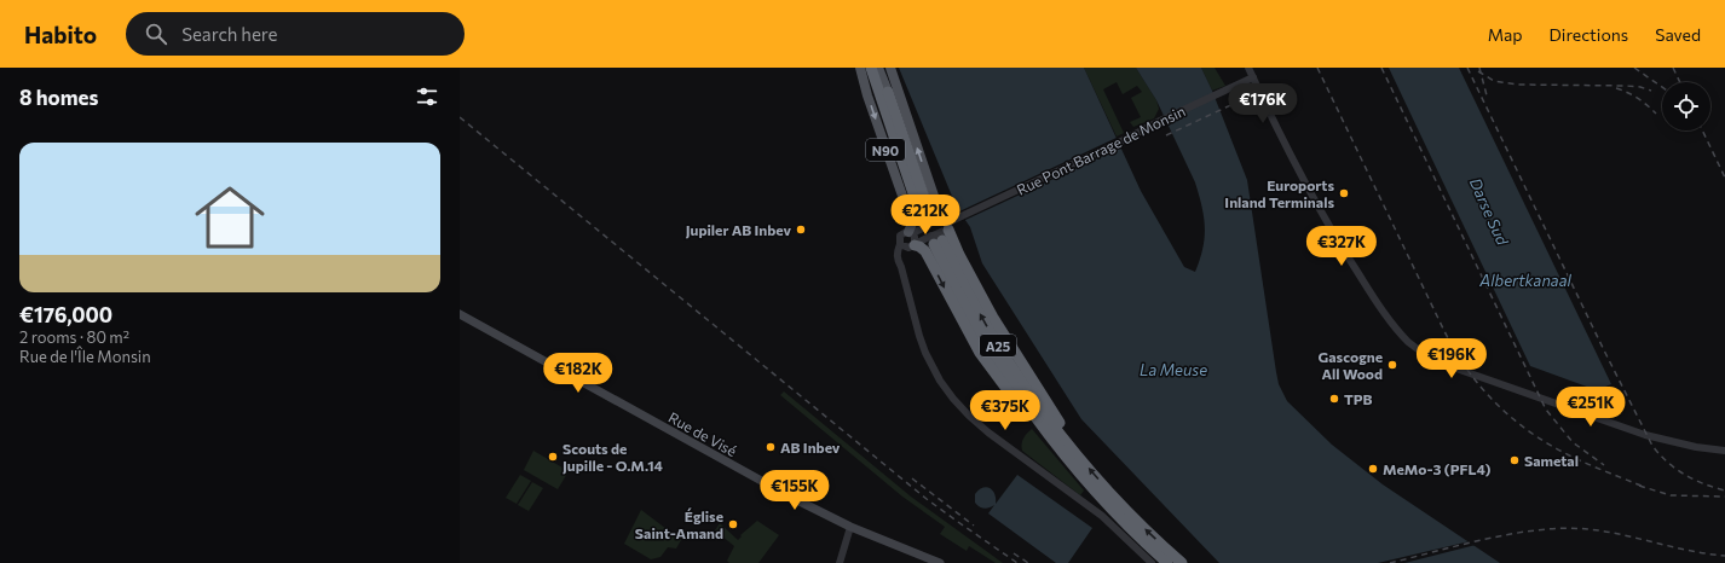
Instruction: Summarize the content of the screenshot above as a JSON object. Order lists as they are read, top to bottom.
{
  "streets": {
    "highway": ["A25"],
    "main road": ["N90", "Rue de Visé"],
    "street": ["Rue Pont Barrage de Monsin"]
  },
  "crossings": [
    ["N90", "Rue Pont Barrage de Monsin"],
    ["N90", "A25"],
    ["Rue Pont Barrage de Monsin", "A25"]
  ],
  "water": ["Darse Sud", "Albertkanaal", "La Meuse"],
  "places": [
    "Euroports Inland Terminals",
    "Jupiler AB Inbev",
    "Gascogne All Wood",
    "TPB",
    "AB Inbev",
    "Scouts de Jupille - O.M.14",
    "Sametal",
    "MeMo-3 (PFL4)",
    "Église Saint-Amand"
  ],
  "page": {
    "header": "Habito",
    "search": "Search here",
    "nav": ["Map", "Directions", "Saved"],
    "heading": "8 homes",
    "price": [
      "€176K",
      "€212K",
      "€327K",
      "€196K",
      "€182K",
      "€251K",
      "€375K",
      "€155K"
    ],
    "list": [
      {
        "name": "€176,000",
        "note": "2 rooms · 80 m² · Rue de l'Île Monsin"
      }
    ]
  }
}
